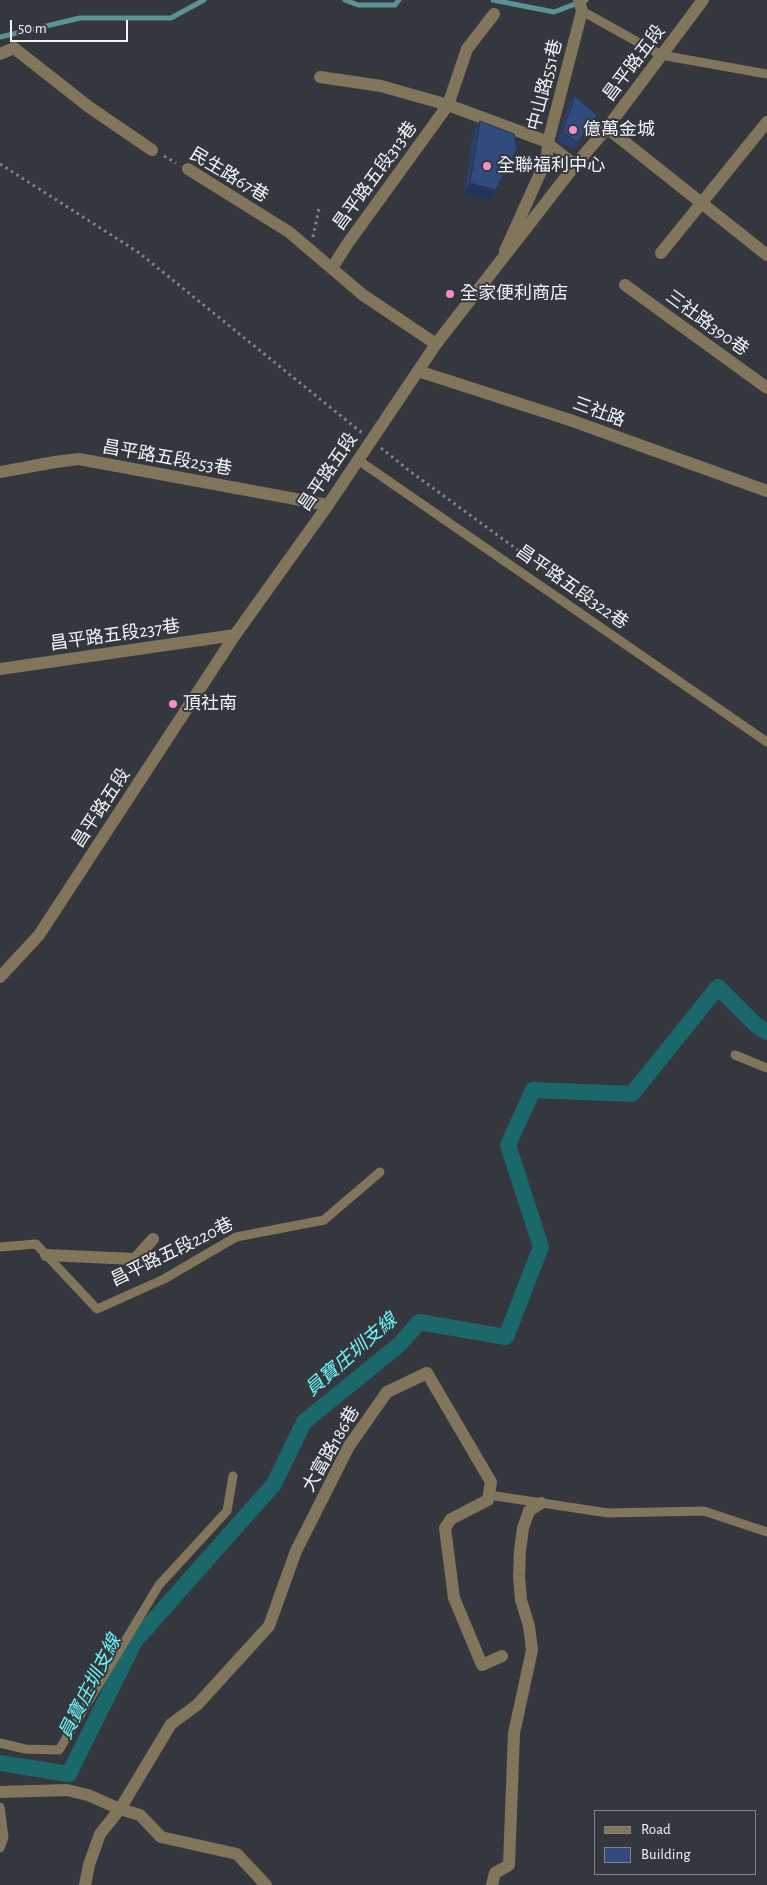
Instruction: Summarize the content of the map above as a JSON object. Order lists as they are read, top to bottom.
{
  "streets": {
    "street": [
      "昌平路五段",
      "中山路551巷",
      "民生路67巷",
      "昌平路五段313巷",
      "三社路390巷",
      "三社路",
      "昌平路五段253巷",
      "昌平路五段237巷",
      "昌平路五段220巷",
      "大富路186巷"
    ],
    "lane": ["昌平路五段322巷"]
  },
  "crossings": [
    ["昌平路五段", "中山路551巷"],
    ["昌平路五段", "民生路67巷"],
    ["昌平路五段", "昌平路五段313巷"],
    ["昌平路五段", "三社路"],
    ["昌平路五段", "昌平路五段253巷"],
    ["昌平路五段", "昌平路五段322巷"],
    ["昌平路五段", "昌平路五段237巷"],
    ["中山路551巷", "昌平路五段313巷"],
    ["民生路67巷", "昌平路五段313巷"]
  ],
  "water": ["員寶庄圳支線"],
  "places": [
    "億萬金城",
    "全聯福利中心",
    "全家便利商店",
    "頂社南"
  ],
  "legend": ["Road", "Building"],
  "scale_bar": "50 m"
}
